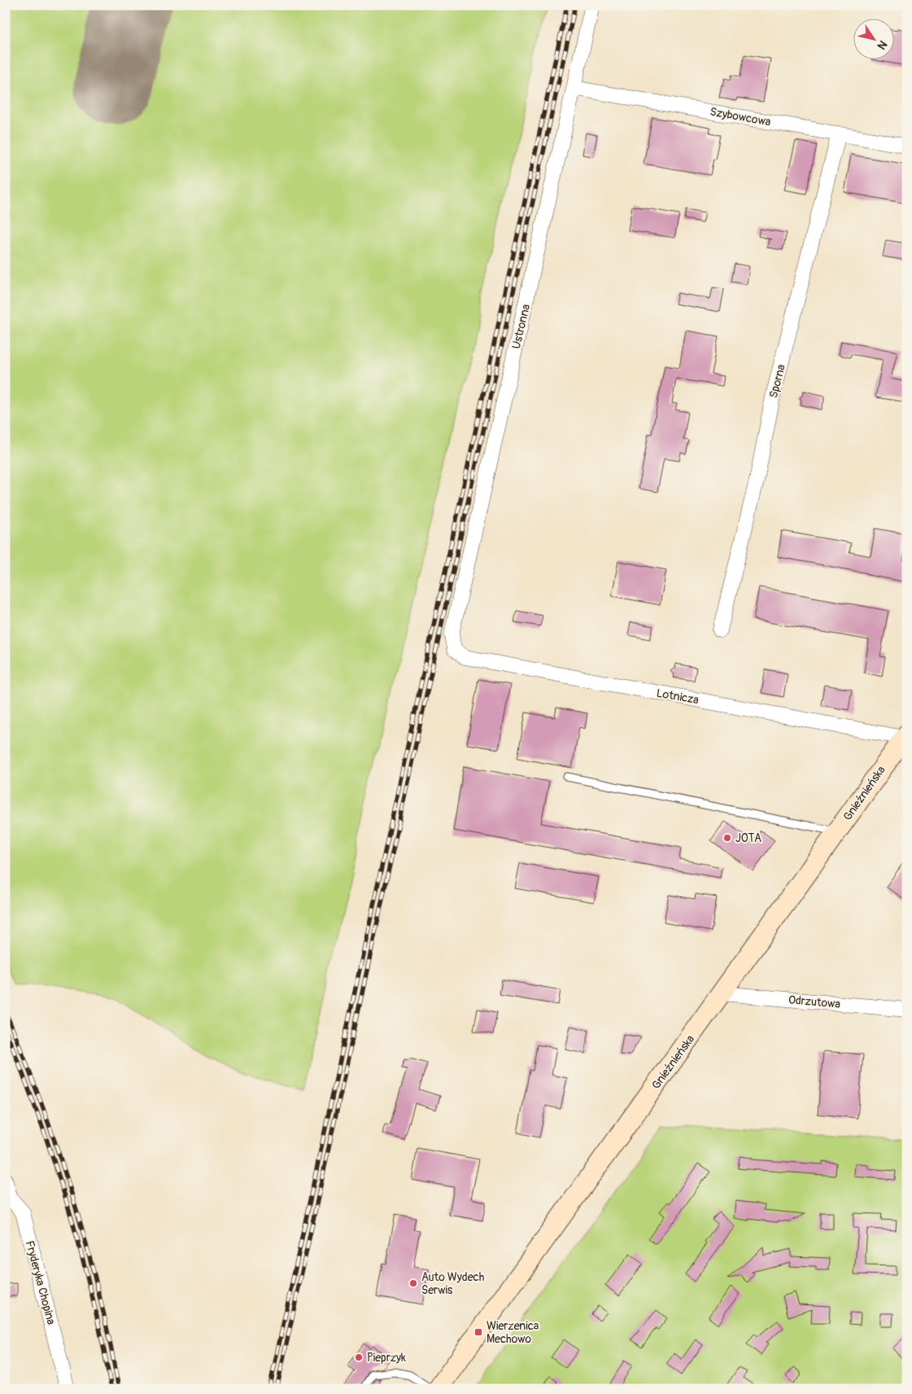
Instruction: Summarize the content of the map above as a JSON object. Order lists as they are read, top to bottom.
{
  "streets": {
    "main road": ["Gnieźnieńska"],
    "street": [
      "Szybowcowa",
      "Ustronna",
      "Sporna",
      "Lotnicza",
      "Odrzutowa",
      "Fryderyka Chopina"
    ]
  },
  "crossings": [
    ["Szybowcowa", "Ustronna"],
    ["Szybowcowa", "Sporna"],
    ["Ustronna", "Lotnicza"],
    ["Lotnicza", "Gnieźnieńska"],
    ["Gnieźnieńska", "Odrzutowa"]
  ],
  "places": {
    "other": ["JOTA", "Auto Wydech Serwis", "Pieprzyk"],
    "transit": ["Wierzenica Mechowo"]
  },
  "north": "bottom right"
}
